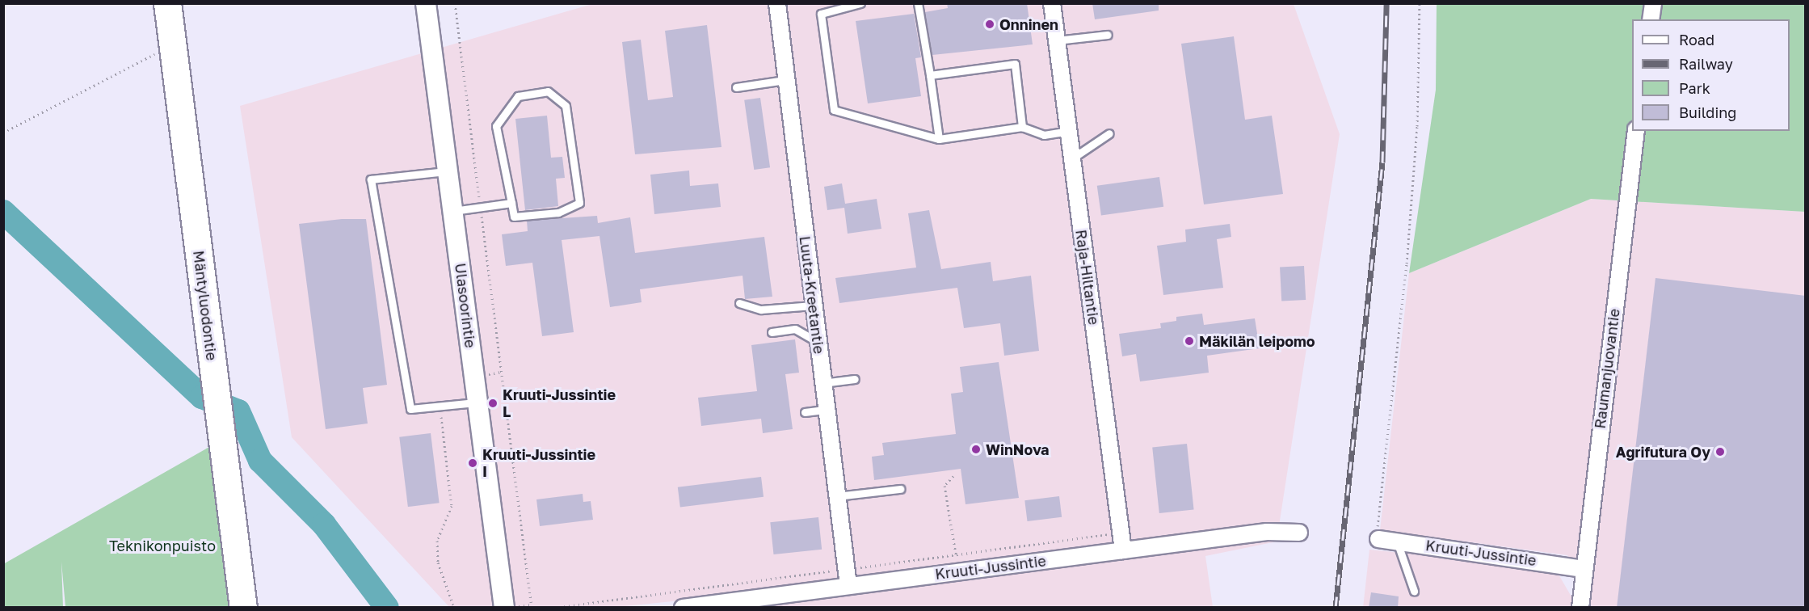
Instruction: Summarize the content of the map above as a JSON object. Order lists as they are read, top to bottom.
{
  "streets": {
    "highway": ["Mäntyluodontie"],
    "street": [
      "Raja-Hiltantie",
      "Luuta-Kreetantie",
      "Ulasoorintie",
      "Raumanjuovantie",
      "Kruuti-Jussintie"
    ]
  },
  "crossings": [
    ["Raja-Hiltantie", "Kruuti-Jussintie"],
    ["Luuta-Kreetantie", "Kruuti-Jussintie"],
    ["Raumanjuovantie", "Kruuti-Jussintie"]
  ],
  "parks": ["Teknikonpuisto"],
  "places": [
    "Onninen",
    "Mäkilän leipomo",
    "Kruuti-Jussintie L",
    "WinNova",
    "Agrifutura Oy",
    "Kruuti-Jussintie I"
  ],
  "legend": [
    "Road",
    "Railway",
    "Park",
    "Building"
  ]
}
